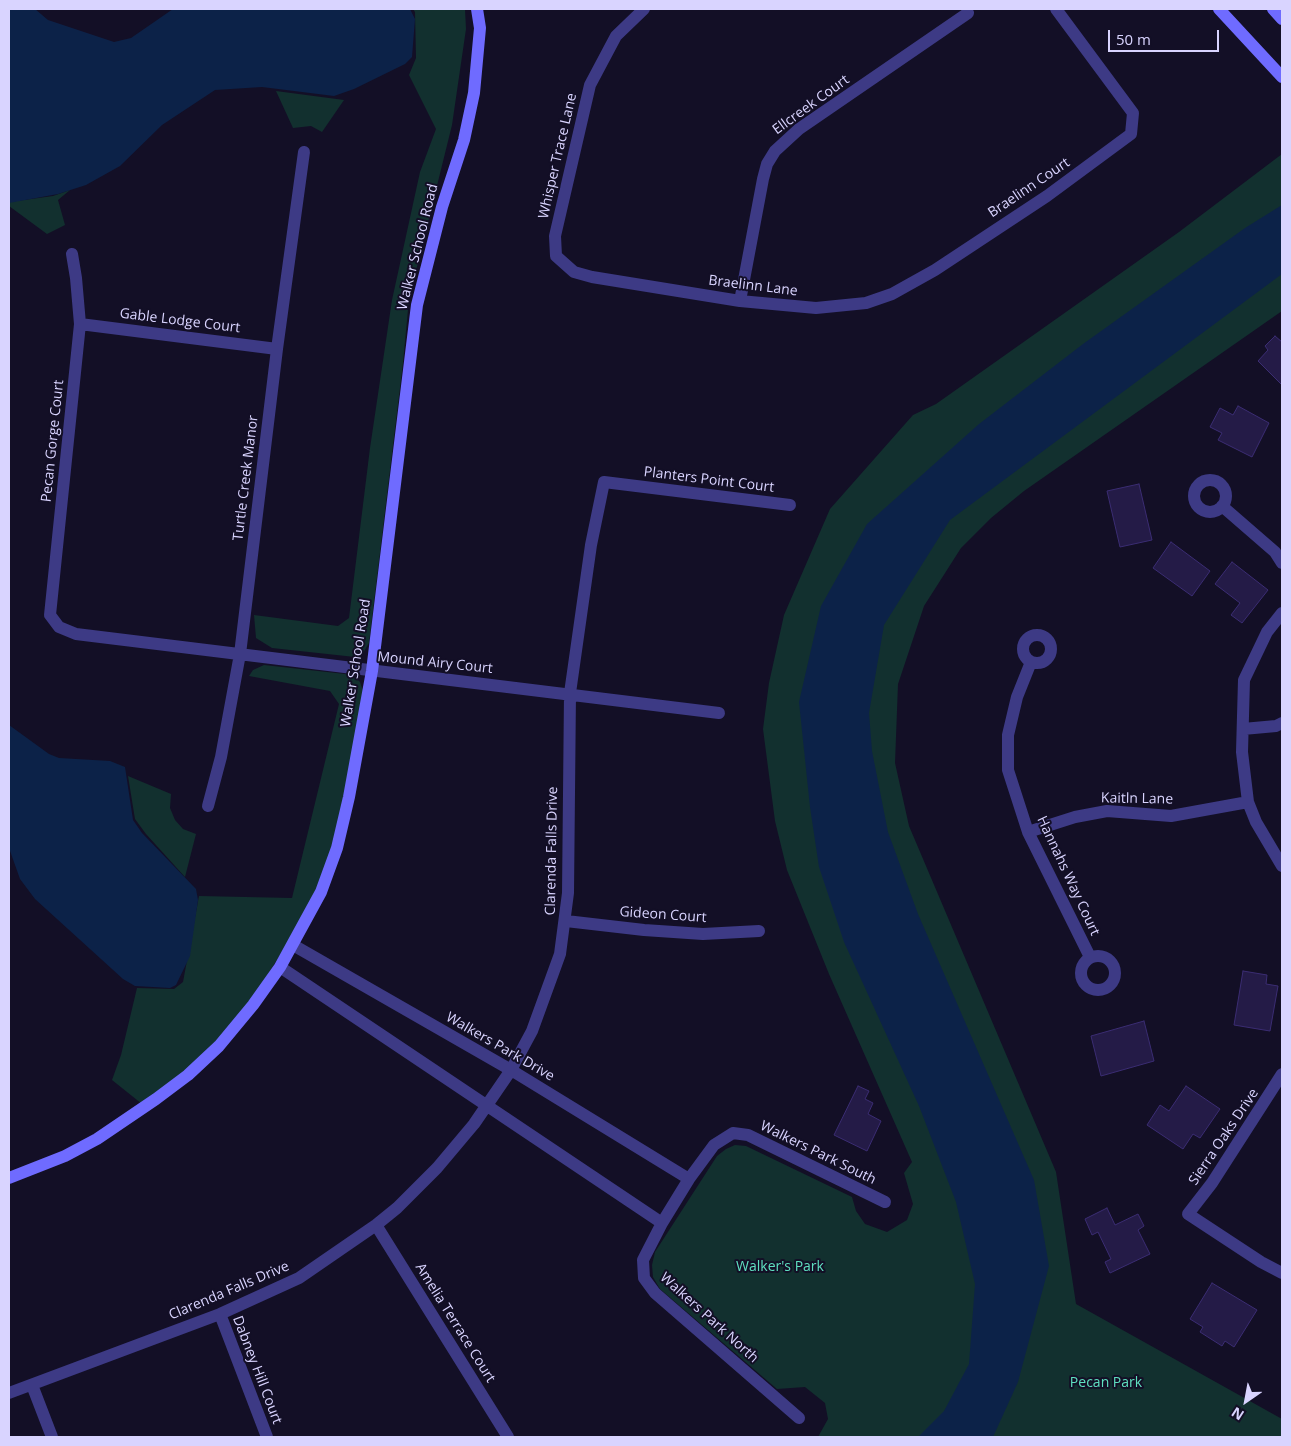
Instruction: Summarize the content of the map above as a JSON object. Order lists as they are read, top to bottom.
{
  "streets": {
    "street": [
      "Ellcreek Court",
      "Whisper Trace Lane",
      "Braelinn Court",
      "Walker School Road",
      "Braelinn Lane",
      "Gable Lodge Court",
      "Pecan Gorge Court",
      "Turtle Creek Manor",
      "Planters Point Court",
      "Mound Airy Court",
      "Kaitln Lane",
      "Clarenda Falls Drive",
      "Hannahs Way Court",
      "Gideon Court",
      "Walkers Park Drive",
      "Sierra Oaks Drive",
      "Walkers Park South",
      "Walkers Park North",
      "Amelia Terrace Court",
      "Dabney Hill Court"
    ]
  },
  "crossings": [
    ["Ellcreek Court", "Braelinn Lane"],
    ["Whisper Trace Lane", "Braelinn Lane"],
    ["Braelinn Court", "Braelinn Lane"],
    ["Walker School Road", "Mound Airy Court"],
    ["Walker School Road", "Walkers Park Drive"],
    ["Gable Lodge Court", "Pecan Gorge Court"],
    ["Gable Lodge Court", "Turtle Creek Manor"],
    ["Pecan Gorge Court", "Mound Airy Court"],
    ["Turtle Creek Manor", "Mound Airy Court"],
    ["Planters Point Court", "Clarenda Falls Drive"],
    ["Mound Airy Court", "Clarenda Falls Drive"],
    ["Kaitln Lane", "Hannahs Way Court"],
    ["Clarenda Falls Drive", "Gideon Court"],
    ["Clarenda Falls Drive", "Walkers Park Drive"],
    ["Clarenda Falls Drive", "Amelia Terrace Court"],
    ["Clarenda Falls Drive", "Dabney Hill Court"],
    ["Walkers Park Drive", "Walkers Park South"],
    ["Walkers Park South", "Walkers Park North"]
  ],
  "parks": ["Walker's Park", "Pecan Park"],
  "scale_bar": "50 m",
  "north": "bottom left"
}
